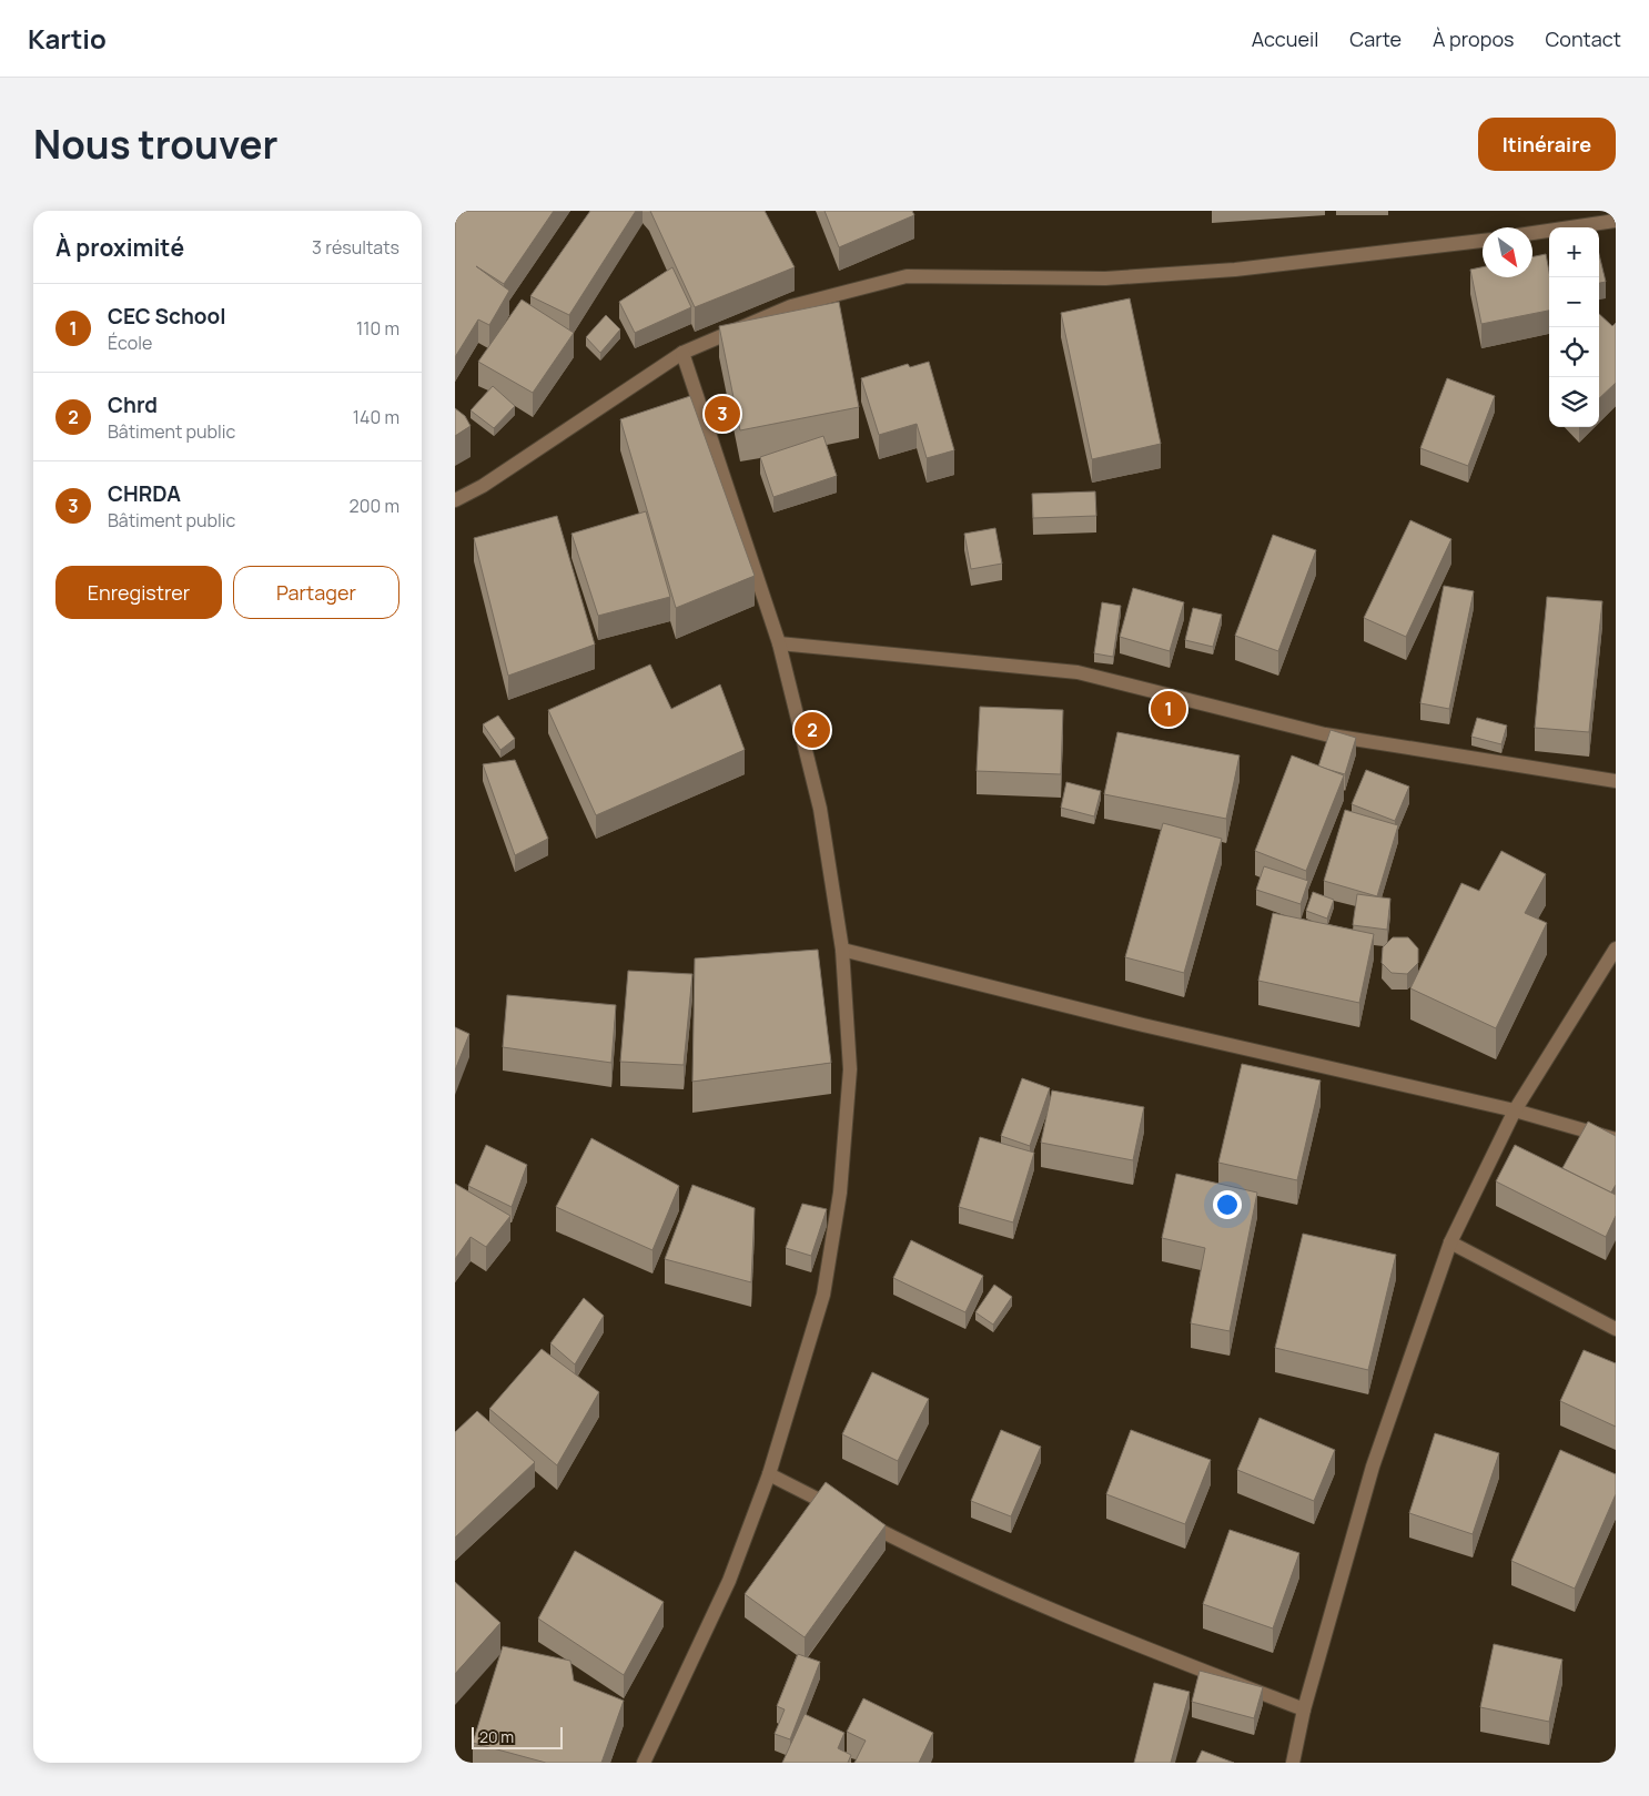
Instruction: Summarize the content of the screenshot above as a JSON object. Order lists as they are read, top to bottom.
{
  "scale_bar": "20 m",
  "north": "bottom right",
  "page": {
    "header": "Kartio",
    "nav": [
      "Accueil",
      "Carte",
      "À propos",
      "Contact"
    ],
    "title": "Nous trouver",
    "buttons": [
      "Itinéraire",
      ["Enregistrer", "Partager"]
    ],
    "heading": ["À proximité", "3 résultats"],
    "map_buttons": ["+", "−"],
    "list": [
      {
        "mark": "1",
        "name": "CEC School",
        "note": "École",
        "value": "110 m"
      },
      {
        "mark": "2",
        "name": "Chrd",
        "note": "Bâtiment public",
        "value": "140 m"
      },
      {
        "mark": "3",
        "name": "CHRDA",
        "note": "Bâtiment public",
        "value": "200 m"
      }
    ],
    "pins": ["3", "1", "2"],
    "scale": "20 m"
  }
}
